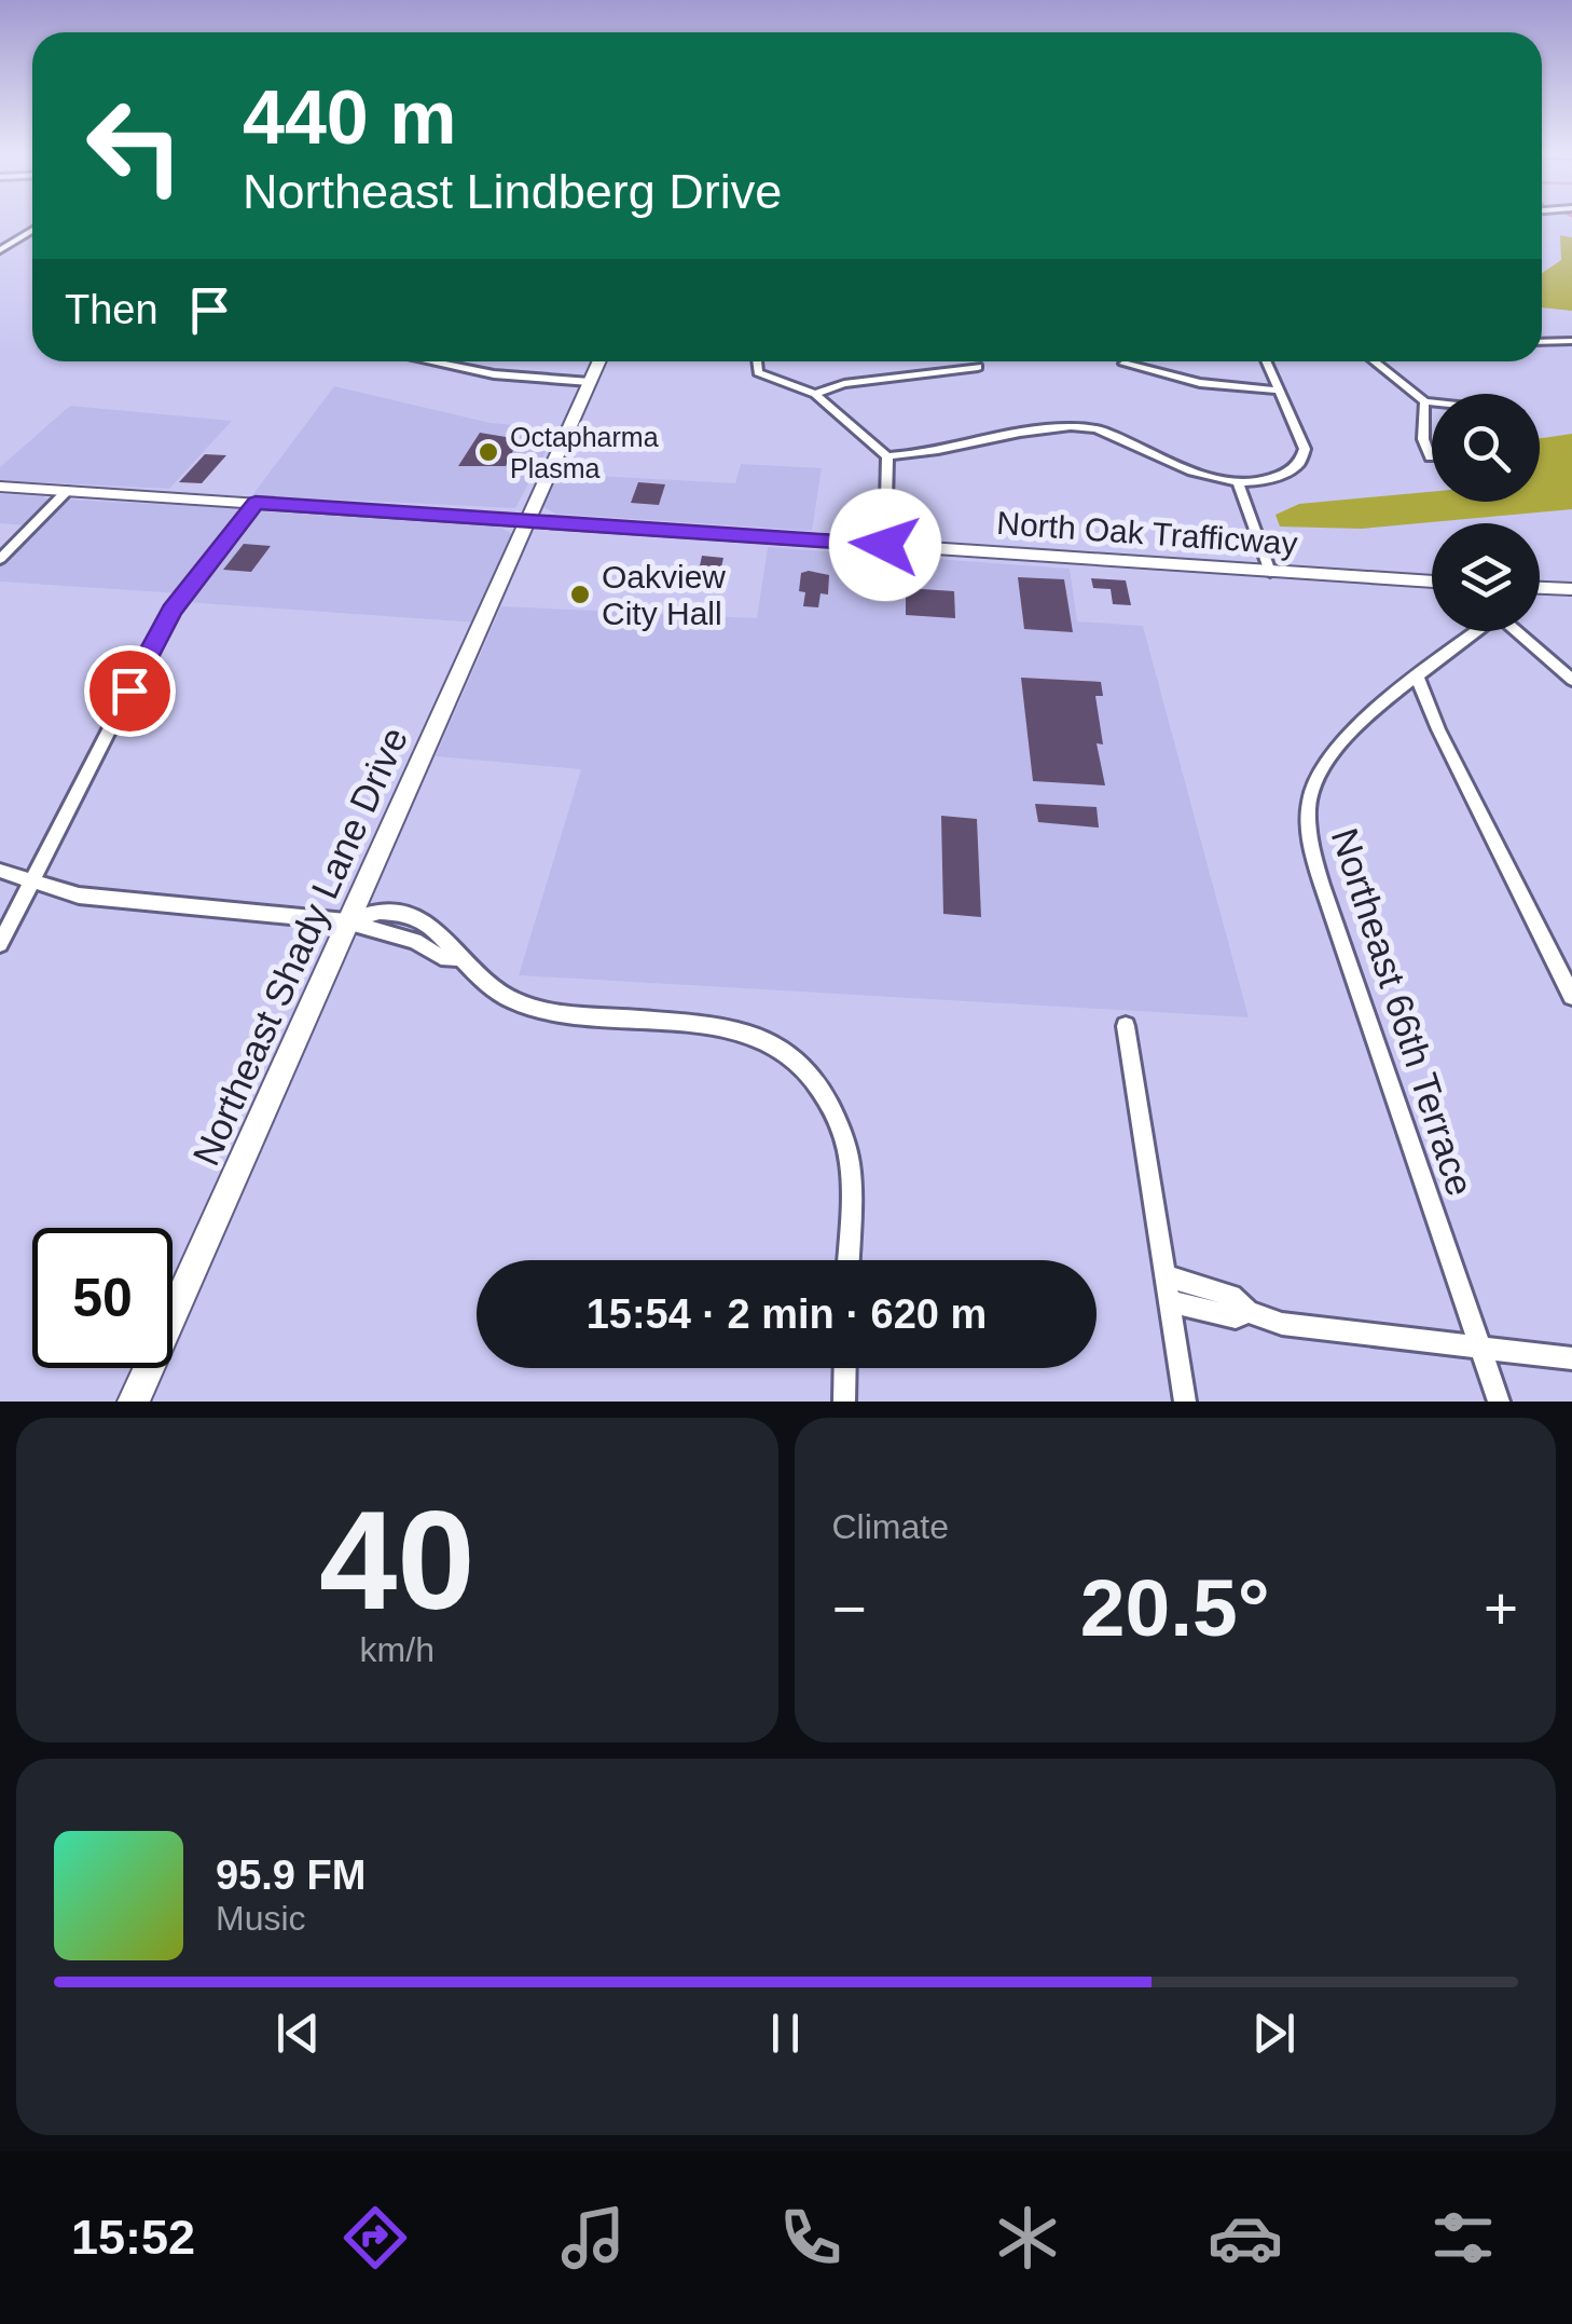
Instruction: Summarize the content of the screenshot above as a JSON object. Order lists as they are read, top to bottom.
{
  "streets": {
    "main road": ["North Oak Trafficway", "Northeast Shady Lane Drive"],
    "street": ["Northeast 66th Terrace"]
  },
  "crossings": [
    ["North Oak Trafficway", "Northeast Shady Lane Drive"]
  ],
  "places": ["Octapharma Plasma", "Oakview City Hall"],
  "page": {
    "turn": ["440 m", "Northeast Lindberg Drive"],
    "then": "Then",
    "limit": "50",
    "trip": "15:54 · 2 min · 620 m",
    "tile": [
      ["40", "km/h"],
      "Climate"
    ],
    "heat": ["−", "20.5°", "+"],
    "song": ["95.9 FM", "Music"],
    "tabs": "15:52"
  }
}
